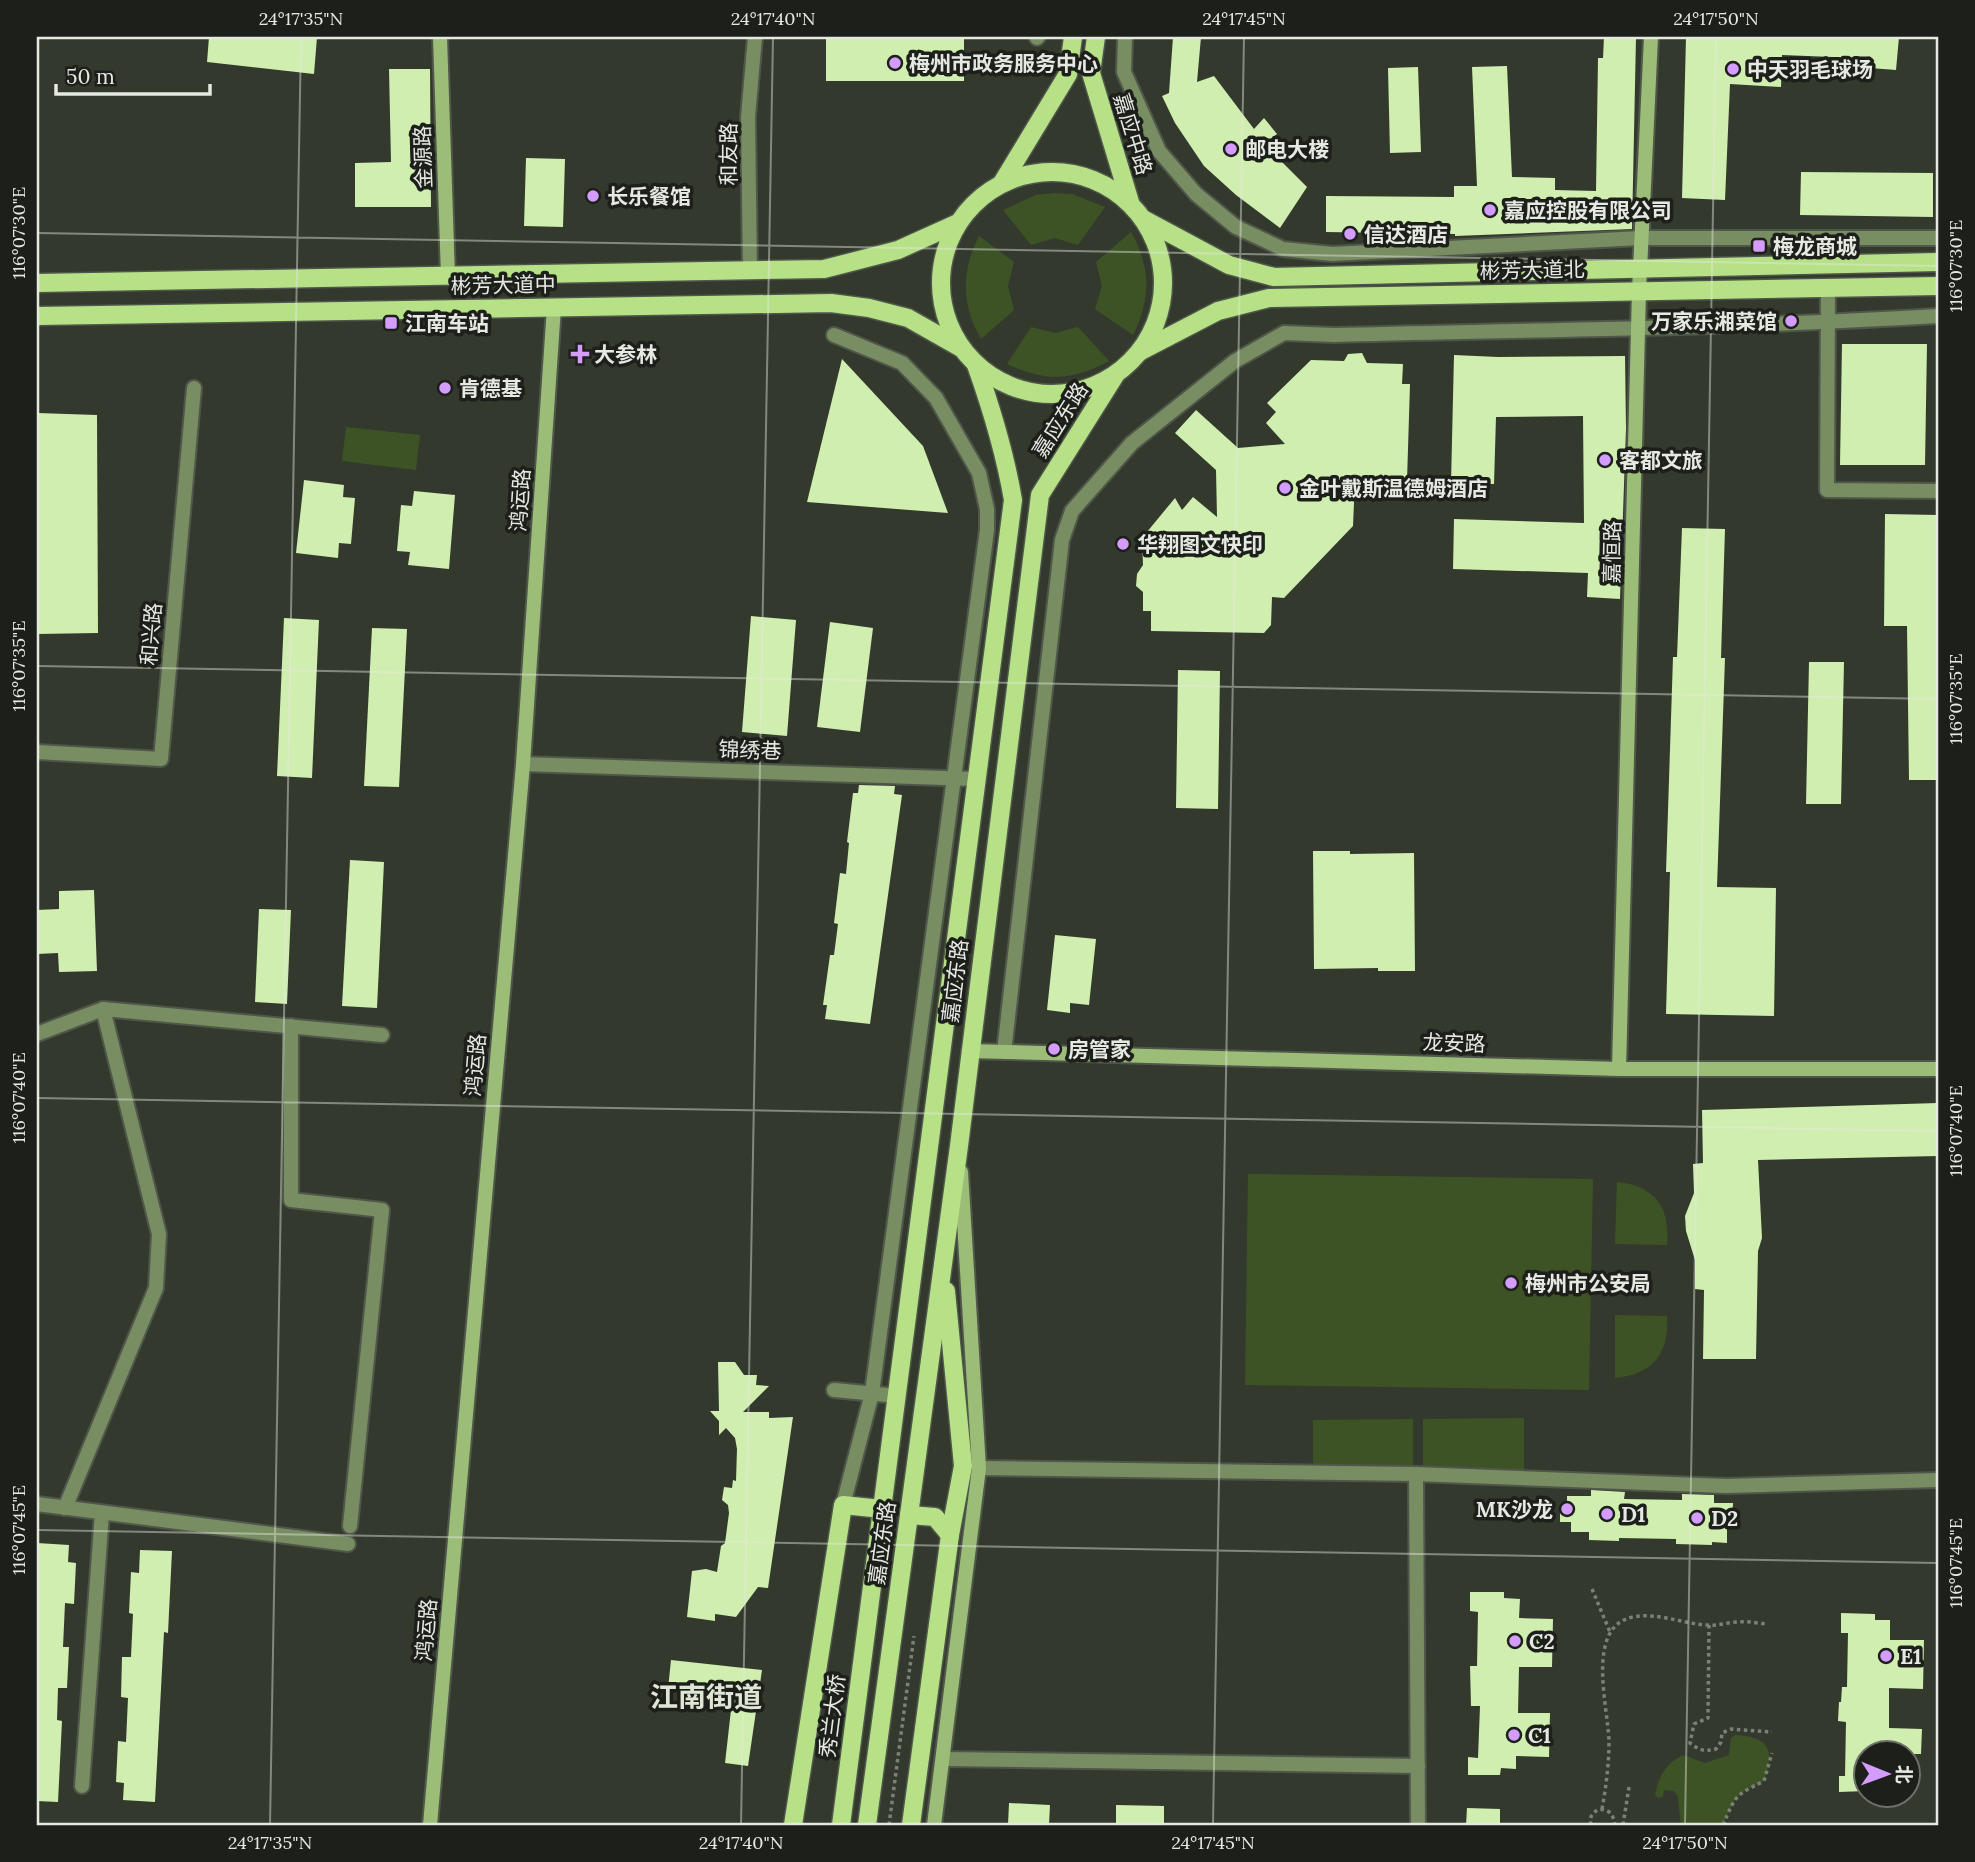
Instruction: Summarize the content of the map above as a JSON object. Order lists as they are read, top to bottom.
{
  "streets": {
    "main road": [
      "嘉应中路",
      "彬芳大道北",
      "彬芳大道中",
      "嘉应东路",
      "秀兰大桥"
    ],
    "street": [
      "和友路",
      "金源路",
      "鸿运路",
      "嘉恒路",
      "和兴路",
      "锦绣巷",
      "龙安路"
    ]
  },
  "crossings": [
    ["嘉应中路", "彬芳大道北"],
    ["嘉应中路", "彬芳大道中"],
    ["嘉应中路", "嘉应东路"],
    ["和友路", "彬芳大道中"],
    ["金源路", "彬芳大道中"],
    ["彬芳大道北", "彬芳大道中"],
    ["彬芳大道北", "嘉应东路"],
    ["彬芳大道北", "嘉恒路"],
    ["彬芳大道中", "嘉应东路"],
    ["彬芳大道中", "鸿运路"],
    ["嘉应东路", "锦绣巷"],
    ["嘉应东路", "龙安路"],
    ["嘉应东路", "秀兰大桥"],
    ["鸿运路", "锦绣巷"],
    ["嘉恒路", "龙安路"]
  ],
  "districts": ["江南街道"],
  "places": {
    "other": [
      "梅州市政务服务中心",
      "中天羽毛球场",
      "邮电大楼",
      "长乐餐馆",
      "嘉应控股有限公司",
      "信达酒店",
      "万家乐湘菜馆",
      "肯德基",
      "客都文旅",
      "金叶戴斯温德姆酒店",
      "华翔图文快印",
      "房管家",
      "梅州市公安局",
      "MK沙龙",
      "D1",
      "D2",
      "C2",
      "E1",
      "C1"
    ],
    "transit": ["梅龙商城", "江南车站"],
    "health": ["大参林"]
  },
  "scale_bar": "50 m",
  "north": "right",
  "coordinates": [
    "24°17'35\"N",
    "24°17'40\"N",
    "24°17'45\"N",
    "24°17'50\"N",
    "116°07'30\"E",
    "116°07'35\"E",
    "116°07'40\"E",
    "116°07'45\"E"
  ]
}
